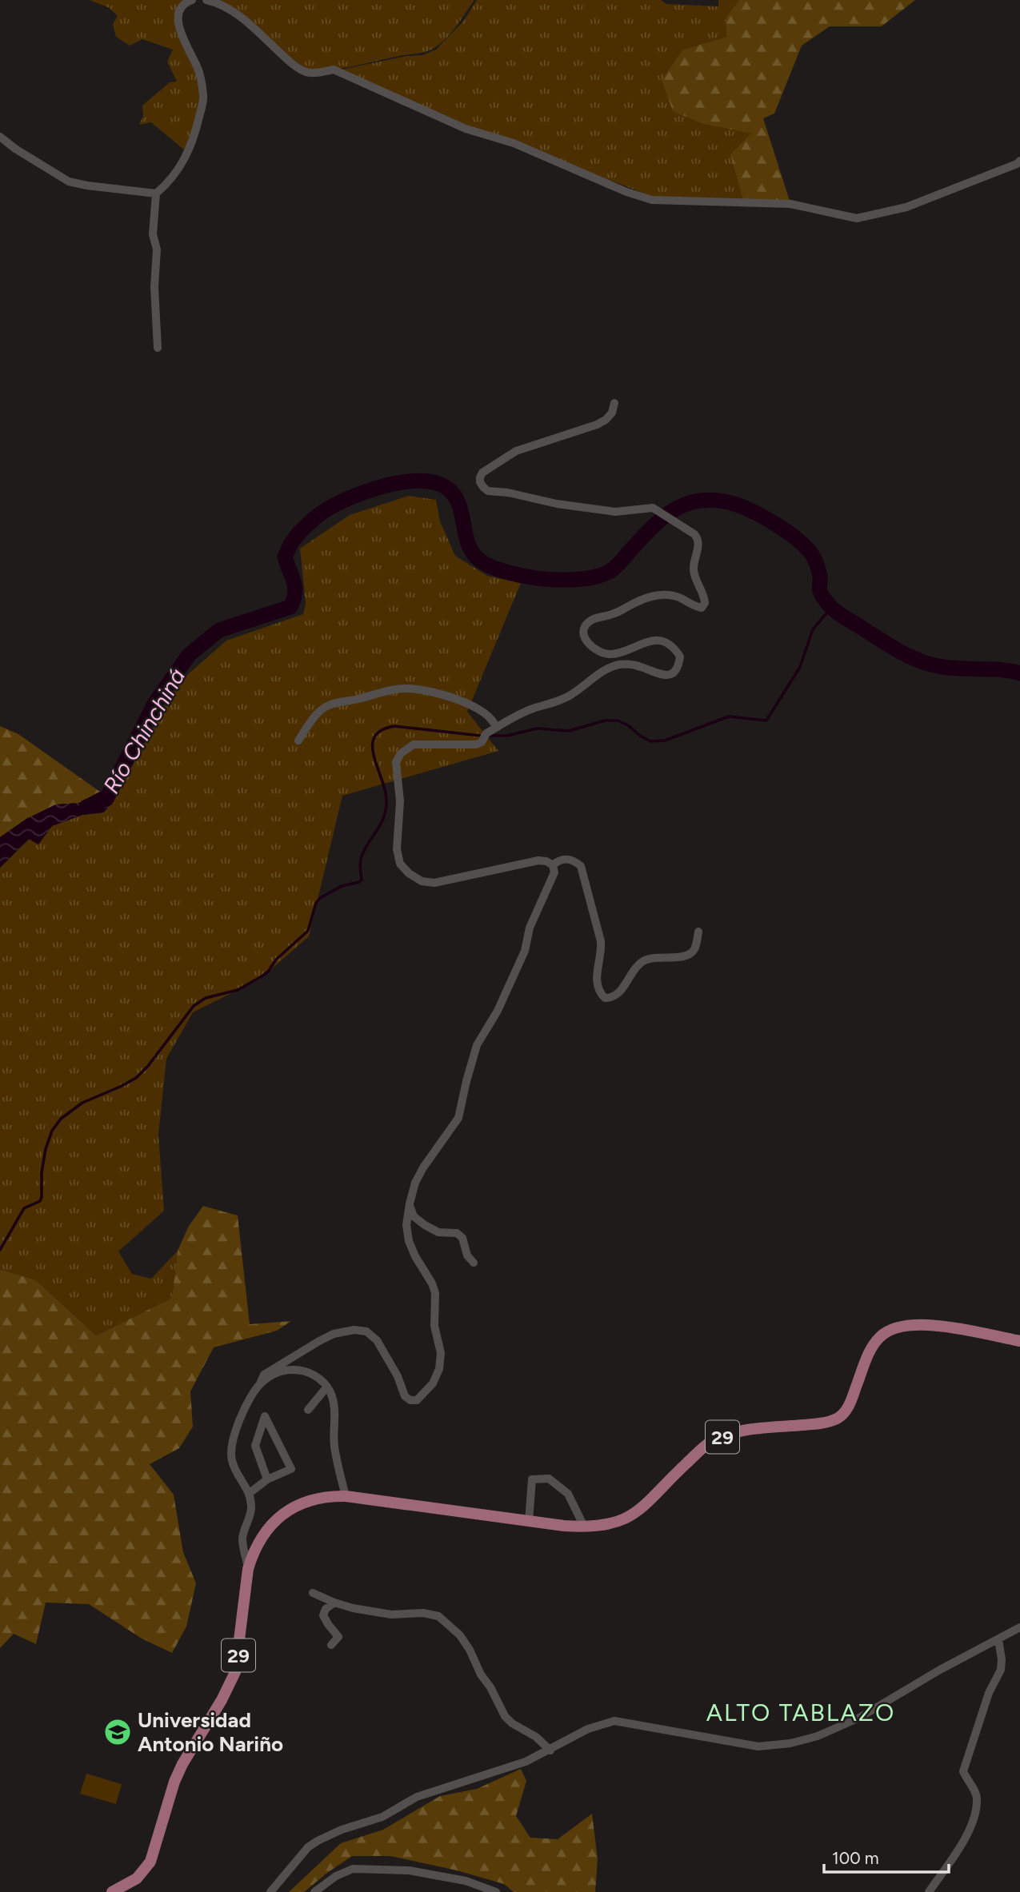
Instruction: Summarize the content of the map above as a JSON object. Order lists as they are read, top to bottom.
{
  "streets": {
    "main road": ["29"]
  },
  "districts": ["ALTO TABLAZO"],
  "water": ["Río Chinchiná"],
  "places": {
    "school or university": ["Universidad Antonio Nariño"]
  },
  "scale_bar": "100 m"
}
